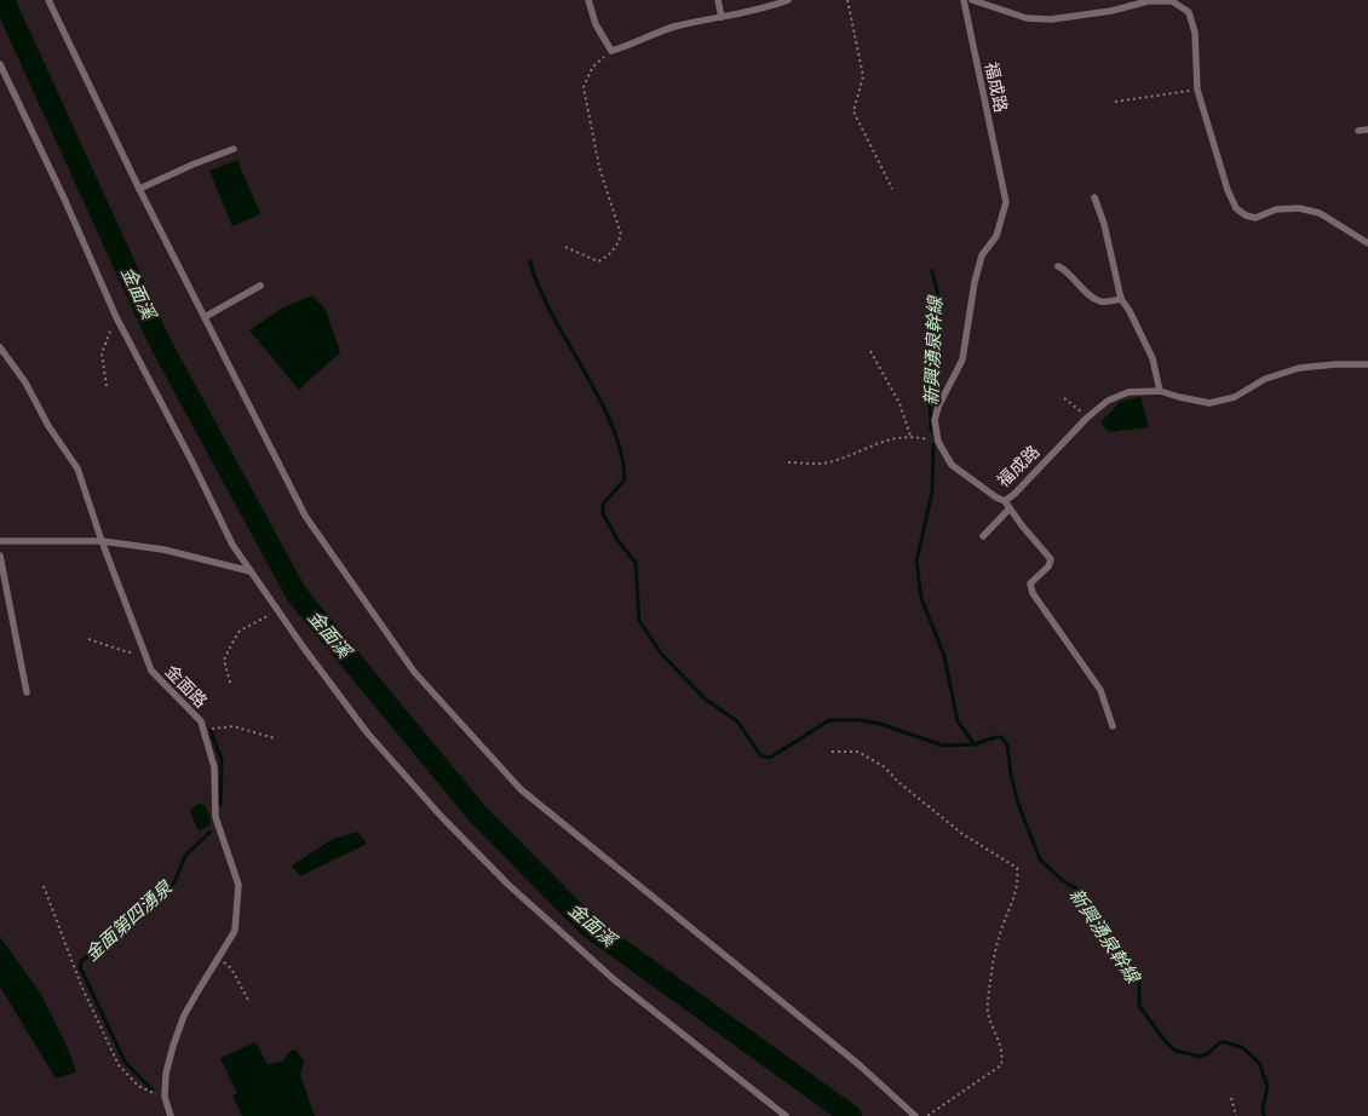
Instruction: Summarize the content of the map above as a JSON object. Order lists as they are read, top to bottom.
{
  "streets": {
    "lane": ["福成路", "金面路"]
  },
  "water": ["金面溪", "新興湧泉幹線", "金面第四湧泉"]
}
